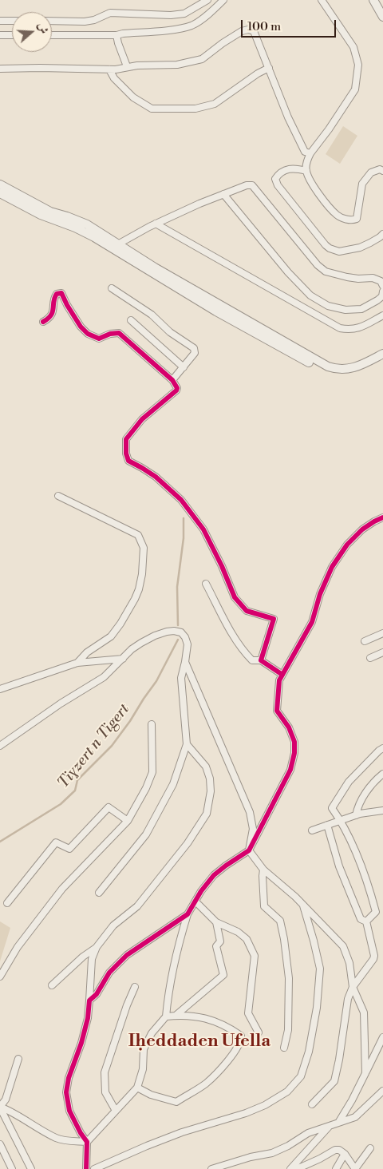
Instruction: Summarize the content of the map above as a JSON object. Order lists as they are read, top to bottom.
{
  "districts": ["Iḥeddaden Ufella"],
  "water": ["Tiɣzert n Tigert"],
  "scale_bar": "100 m",
  "north": "right"
}
